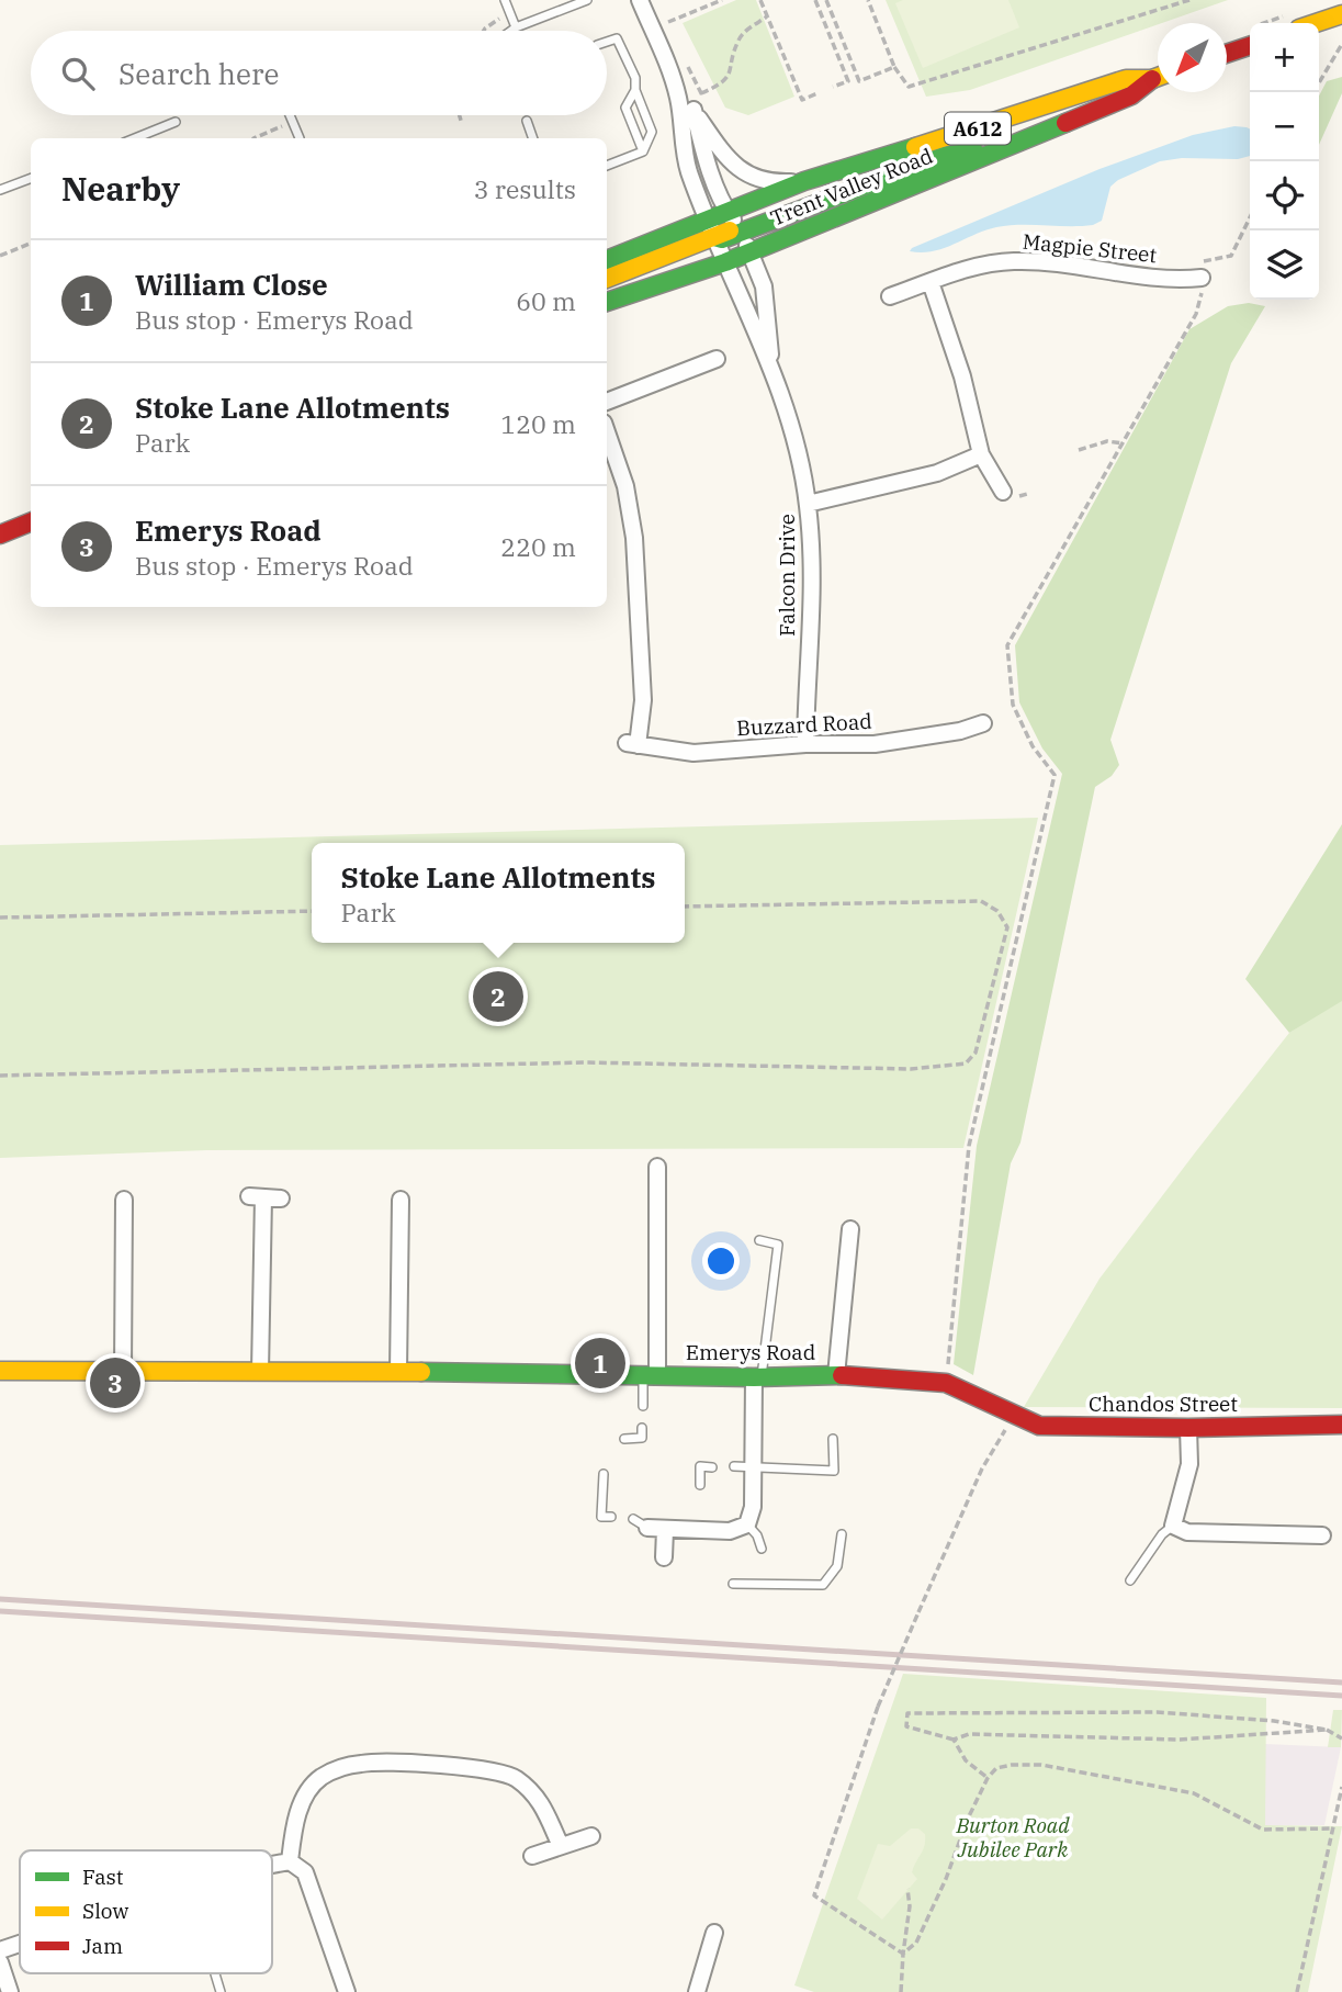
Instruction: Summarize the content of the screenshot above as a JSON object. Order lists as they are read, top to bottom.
{
  "streets": {
    "main road": [
      "A612",
      "Trent Valley Road",
      "Emerys Road",
      "Chandos Street"
    ],
    "street": ["Magpie Street", "Falcon Drive", "Buzzard Road"]
  },
  "crossings": [
    ["A612", "Trent Valley Road"],
    ["A612", "Falcon Drive"],
    ["Trent Valley Road", "Falcon Drive"],
    ["Falcon Drive", "Buzzard Road"],
    ["Emerys Road", "Chandos Street"]
  ],
  "parks": ["Burton Road Jubilee Park"],
  "legend": ["Fast", "Slow", "Jam"],
  "north": "bottom left",
  "page": {
    "map_buttons": ["+", "−"],
    "search": "Search here",
    "heading": ["Nearby", "3 results"],
    "list": [
      {
        "mark": "1",
        "name": "William Close",
        "note": "Bus stop · Emerys Road",
        "value": "60 m"
      },
      {
        "mark": "2",
        "name": "Stoke Lane Allotments",
        "note": "Park",
        "value": "120 m"
      },
      {
        "mark": "3",
        "name": "Emerys Road",
        "note": "Bus stop · Emerys Road",
        "value": "220 m"
      }
    ],
    "popup": ["Stoke Lane Allotments", "Park"],
    "pins": ["2", "1", "3"]
  }
}
